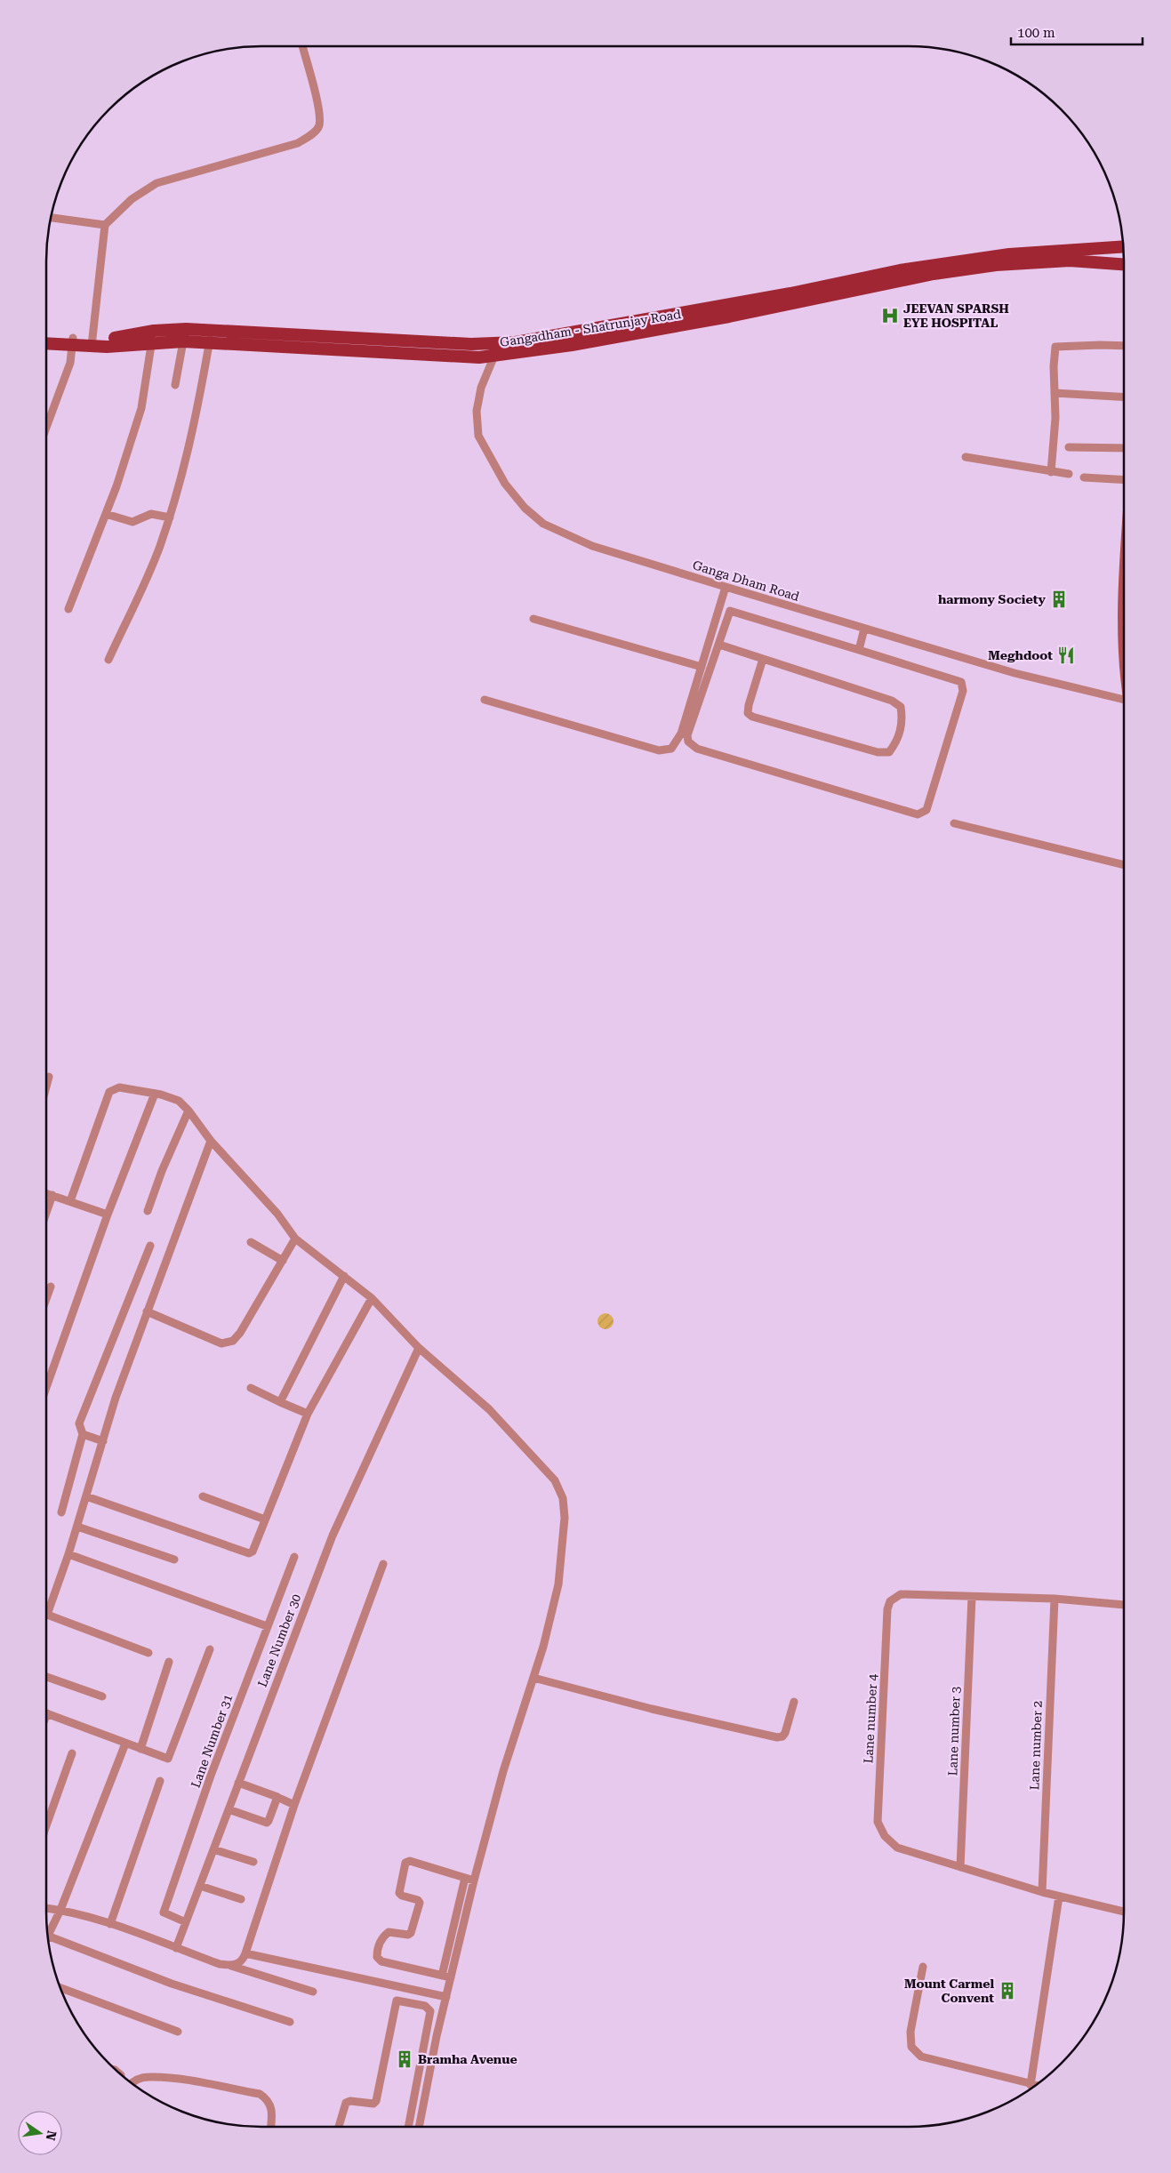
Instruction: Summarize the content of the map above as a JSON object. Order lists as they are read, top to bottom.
{
  "streets": {
    "main road": ["Gangadham - Shatrunjay Road"],
    "street": [
      "Ganga Dham Road",
      "Lane Number 30",
      "Lane number 4",
      "Lane number 3",
      "Lane Number 31",
      "Lane number 2"
    ]
  },
  "crossings": [
    ["Gangadham - Shatrunjay Road", "Ganga Dham Road"],
    ["Lane Number 30", "Lane Number 31"],
    ["Lane number 4", "Lane number 3"]
  ],
  "places": {
    "hospital": ["JEEVAN SPARSH EYE HOSPITAL"],
    "building": ["harmony Society", "Mount Carmel Convent", "Bramha Avenue"],
    "restaurant": ["Meghdoot"]
  },
  "scale_bar": "100 m",
  "north": "right"
}
